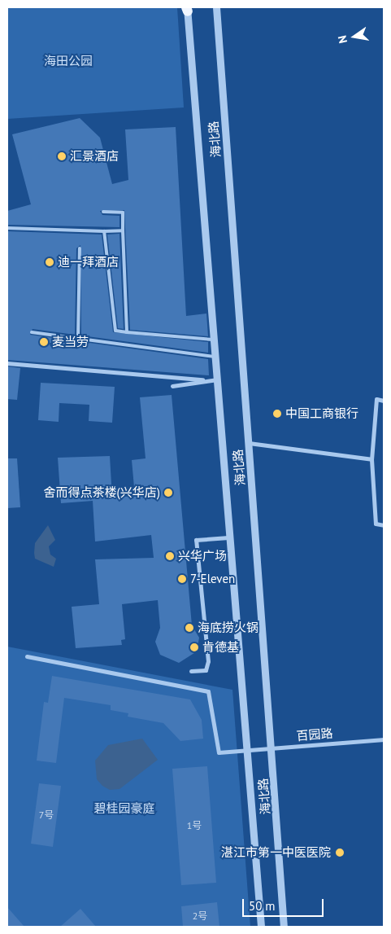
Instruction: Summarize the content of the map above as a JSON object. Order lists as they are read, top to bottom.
{
  "streets": {
    "street": ["海北路", "百园路"]
  },
  "crossings": [
    ["海北路", "百园路"]
  ],
  "parks": ["海田公园", "碧桂园豪庭"],
  "places": [
    "汇景酒店",
    "迪一拜酒店",
    "麦当劳",
    "中国工商银行",
    "舍而得点茶楼(兴华店)",
    "兴华广场",
    "7-Eleven",
    "海底捞火锅",
    "肯德基",
    "湛江市第一中医医院"
  ],
  "house_numbers": ["7号", "1号", "2号"],
  "scale_bar": "50 m",
  "north": "left"
}
